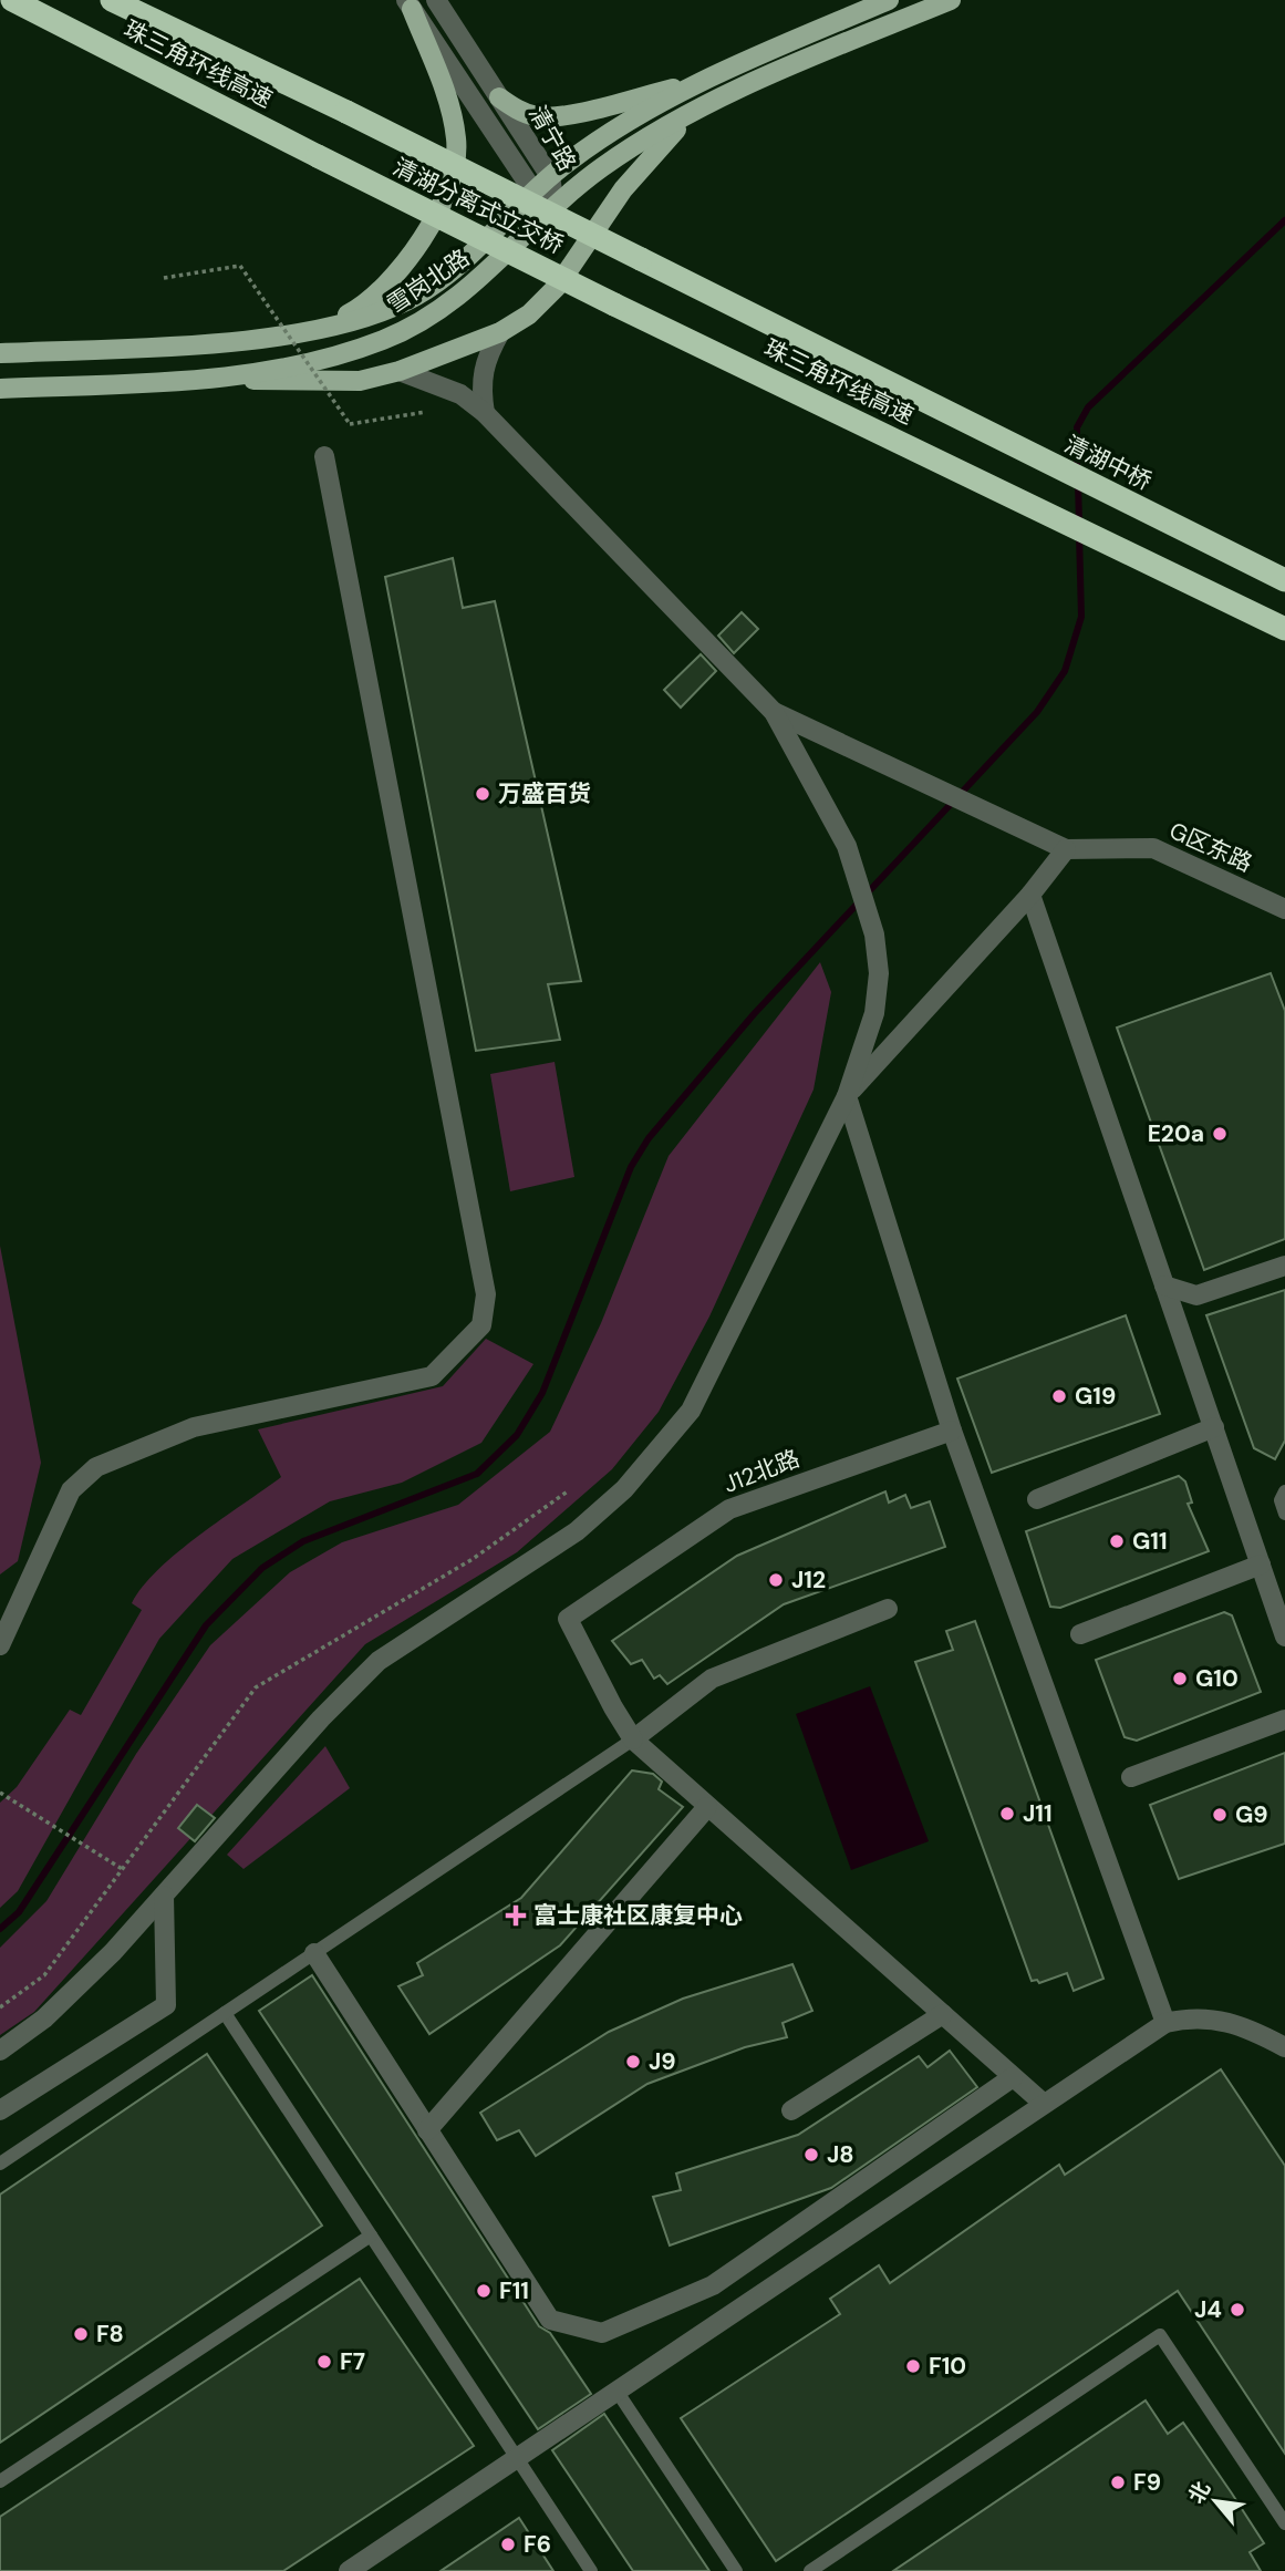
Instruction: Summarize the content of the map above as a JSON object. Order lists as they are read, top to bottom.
{
  "streets": {
    "highway": ["珠三角环线高速", "清湖分离式立交桥", "清湖中桥"],
    "main road": ["雪岗北路"],
    "street": ["清宁路", "G区东路", "J12北路"]
  },
  "crossings": [
    ["珠三角环线高速", "清湖分离式立交桥"],
    ["珠三角环线高速", "清湖中桥"],
    ["清宁路", "雪岗北路"]
  ],
  "places": {
    "other": [
      "万盛百货",
      "E20a",
      "G19",
      "G11",
      "J12",
      "G10",
      "J11",
      "G9",
      "J9",
      "J8",
      "F11",
      "J4",
      "F8",
      "F7",
      "F10",
      "F9",
      "F6"
    ],
    "health": ["富士康社区康复中心"]
  },
  "north": "top left"
}
